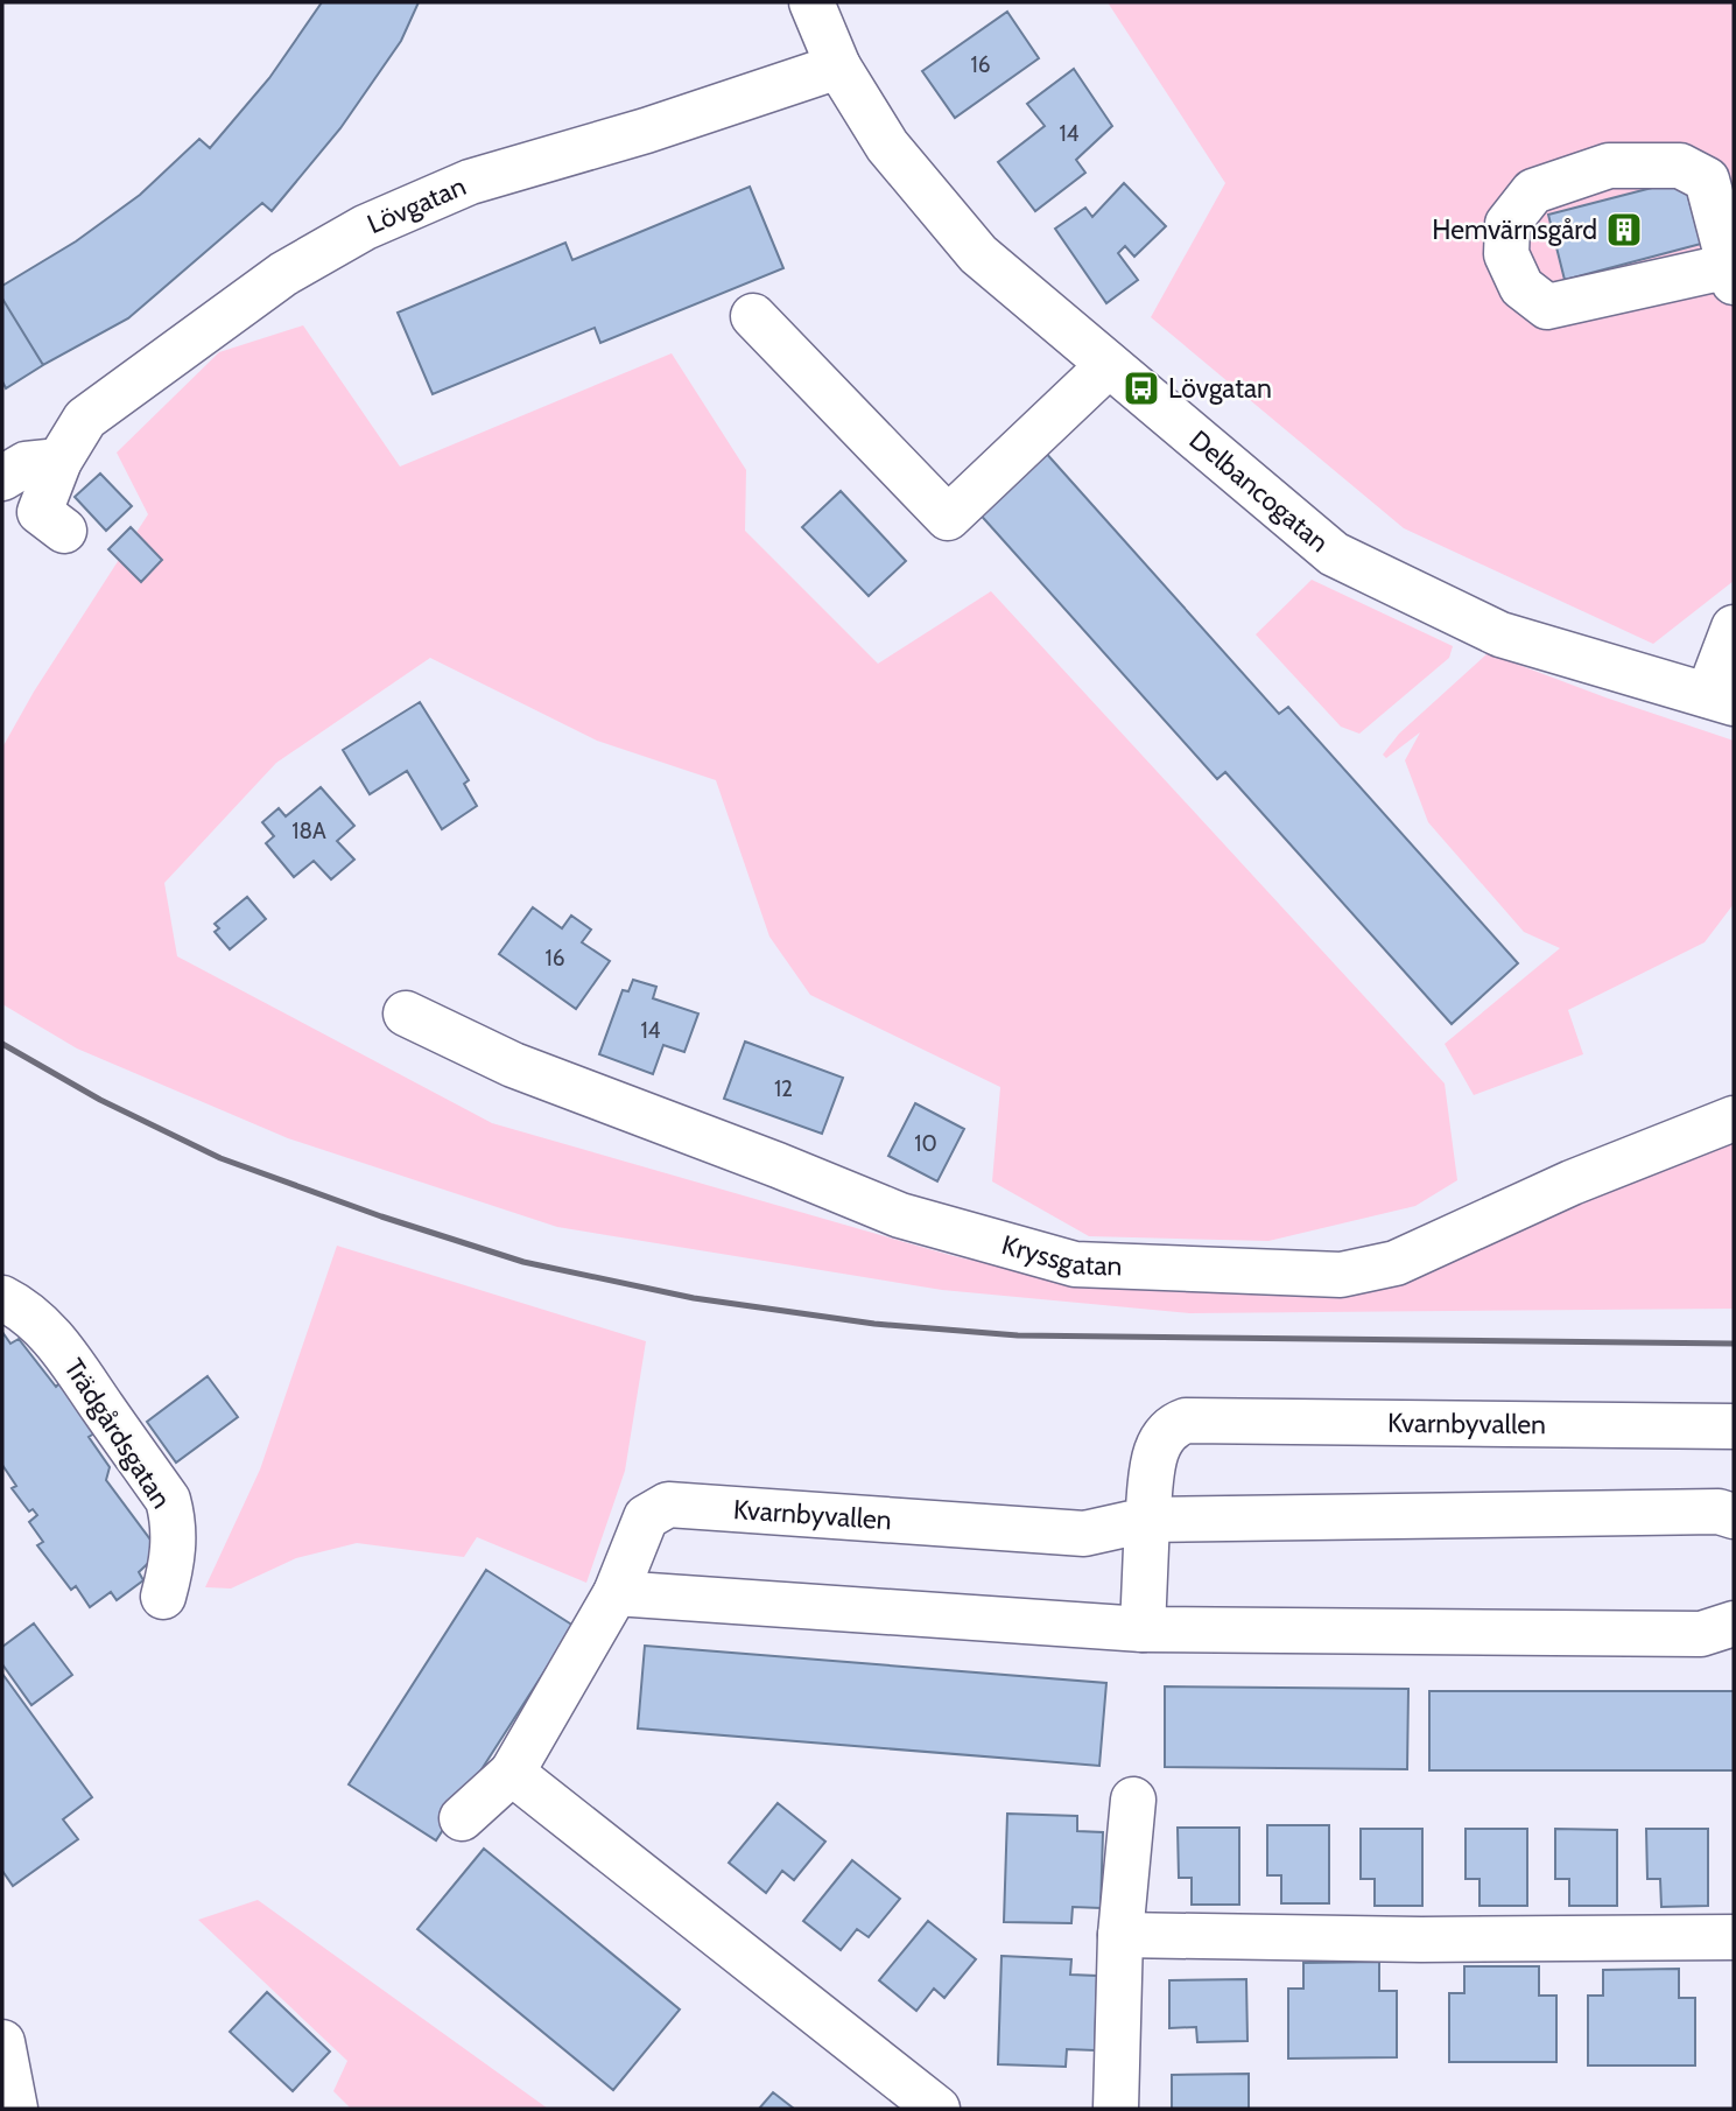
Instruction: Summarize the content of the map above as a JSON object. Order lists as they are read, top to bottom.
{
  "streets": {
    "street": [
      "Lövgatan",
      "Delbancogatan",
      "Kryssgatan",
      "Kvarnbyvallen",
      "Trädgårdsgatan"
    ]
  },
  "crossings": [
    ["Lövgatan", "Delbancogatan"]
  ],
  "places": {
    "building": ["Hemvärnsgård"],
    "bus stop": ["Lövgatan"]
  },
  "house_numbers": [
    "16",
    "14",
    "18A",
    "16",
    "14",
    "12",
    "10"
  ]
}
